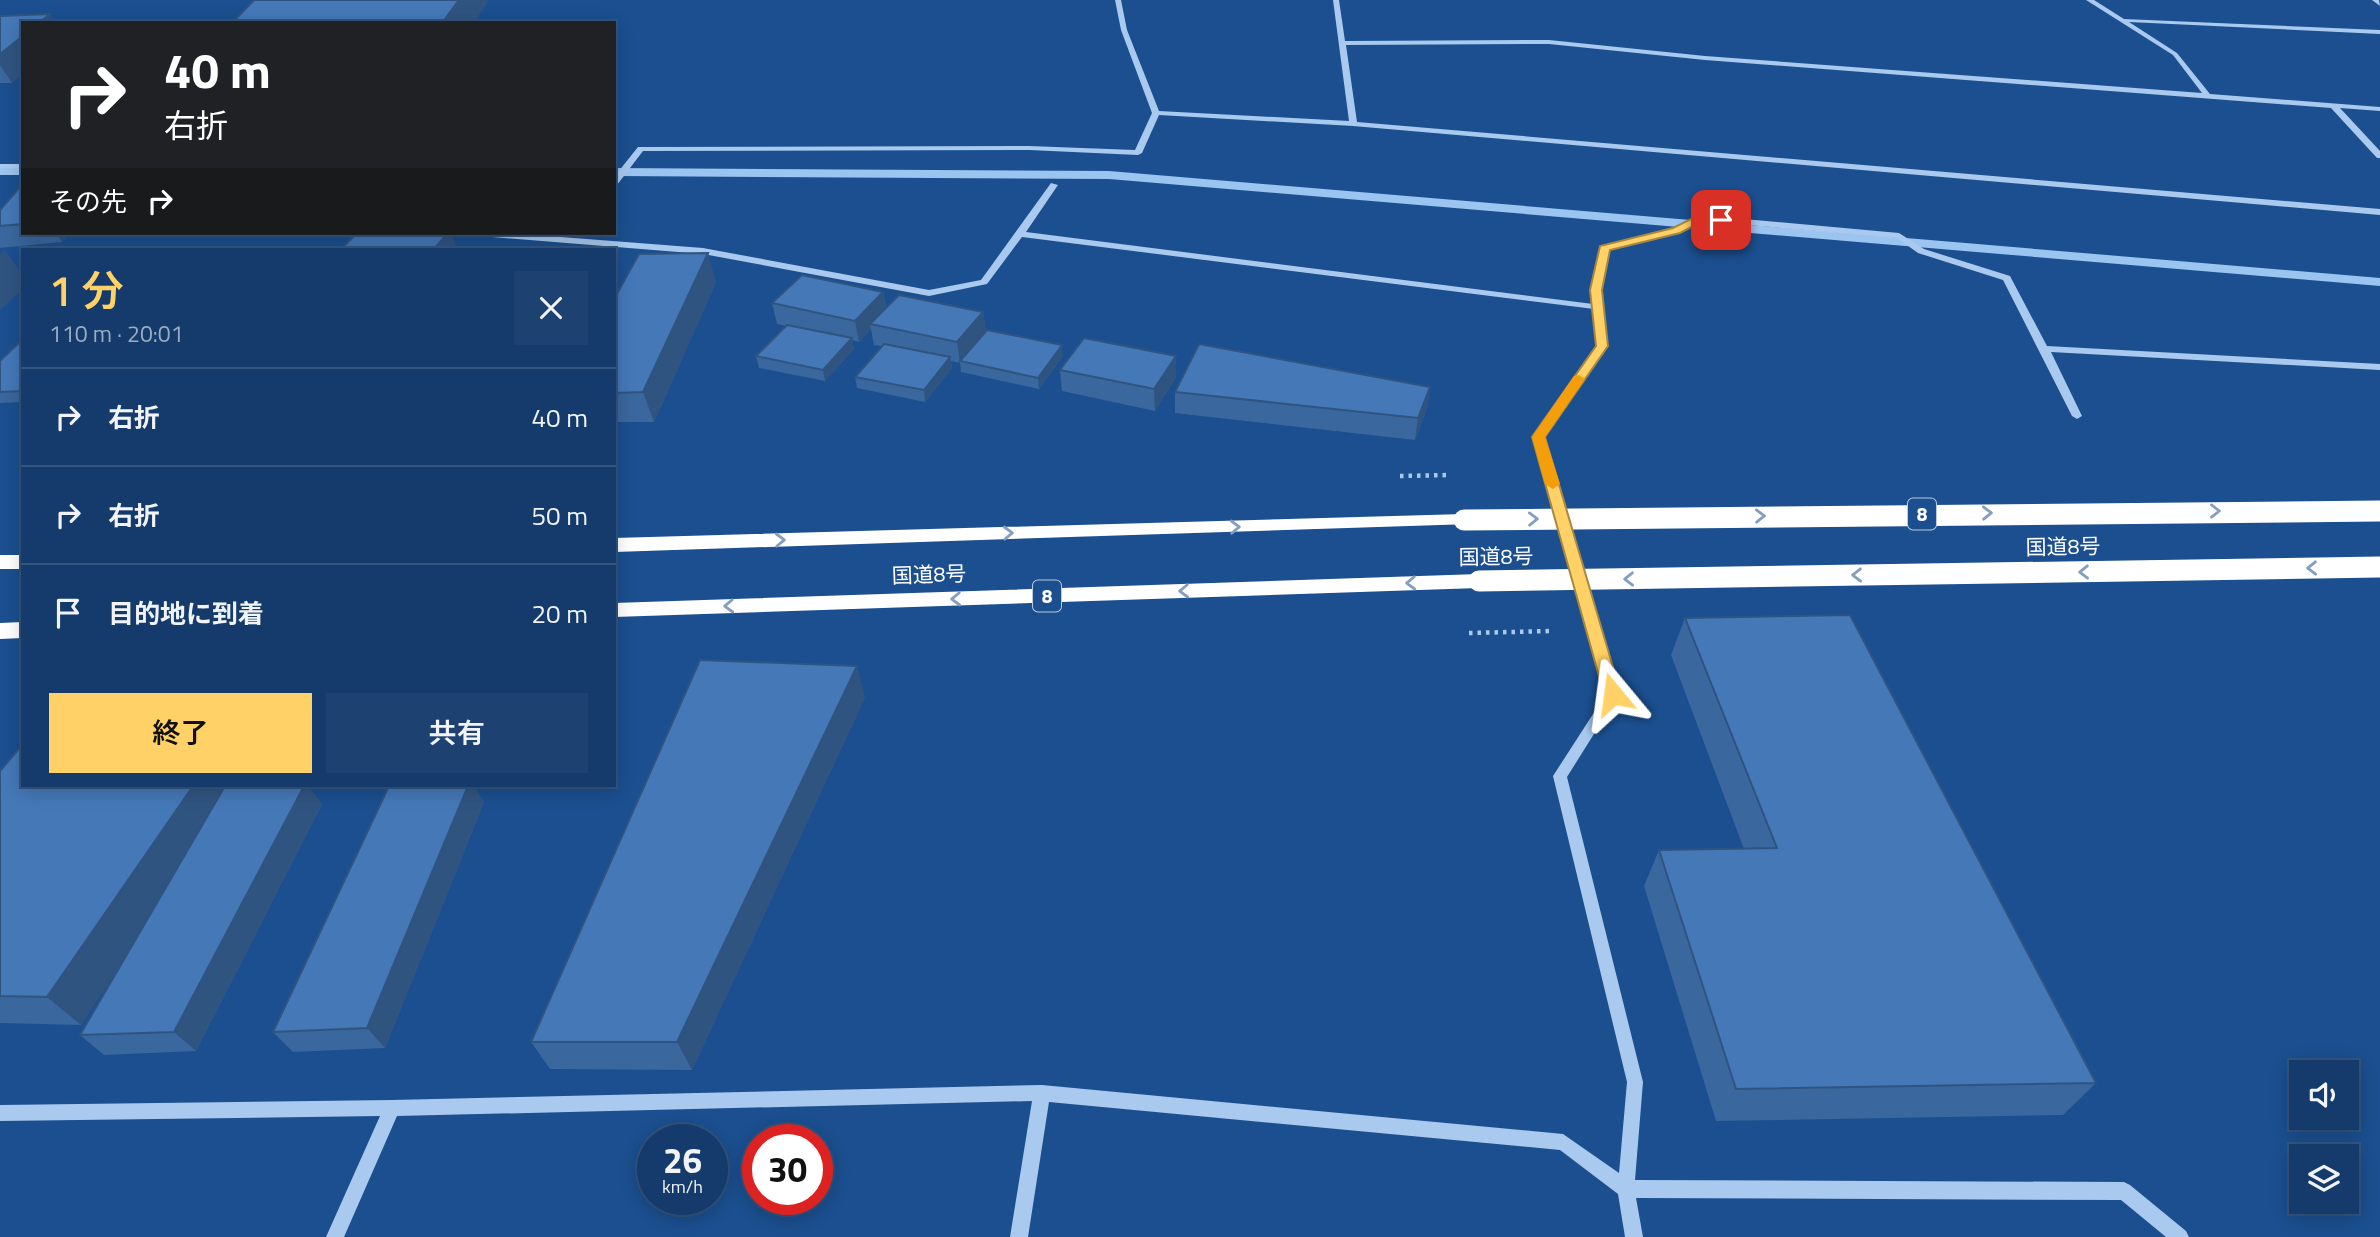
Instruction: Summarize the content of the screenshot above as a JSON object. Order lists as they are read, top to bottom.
{
  "streets": {
    "highway": ["8", "国道8号"]
  },
  "page": {
    "turn": ["40 m", "右折"],
    "then": "その先",
    "heading": ["1 分", "110 m · 20:01"],
    "list": [
      {
        "name": "右折",
        "value": "40 m"
      },
      {
        "name": "右折",
        "value": "50 m"
      },
      {
        "name": "目的地に到着",
        "value": "20 m"
      }
    ],
    "buttons": ["終了", "共有"],
    "speed": "26 km/h",
    "limit": "30"
  }
}
